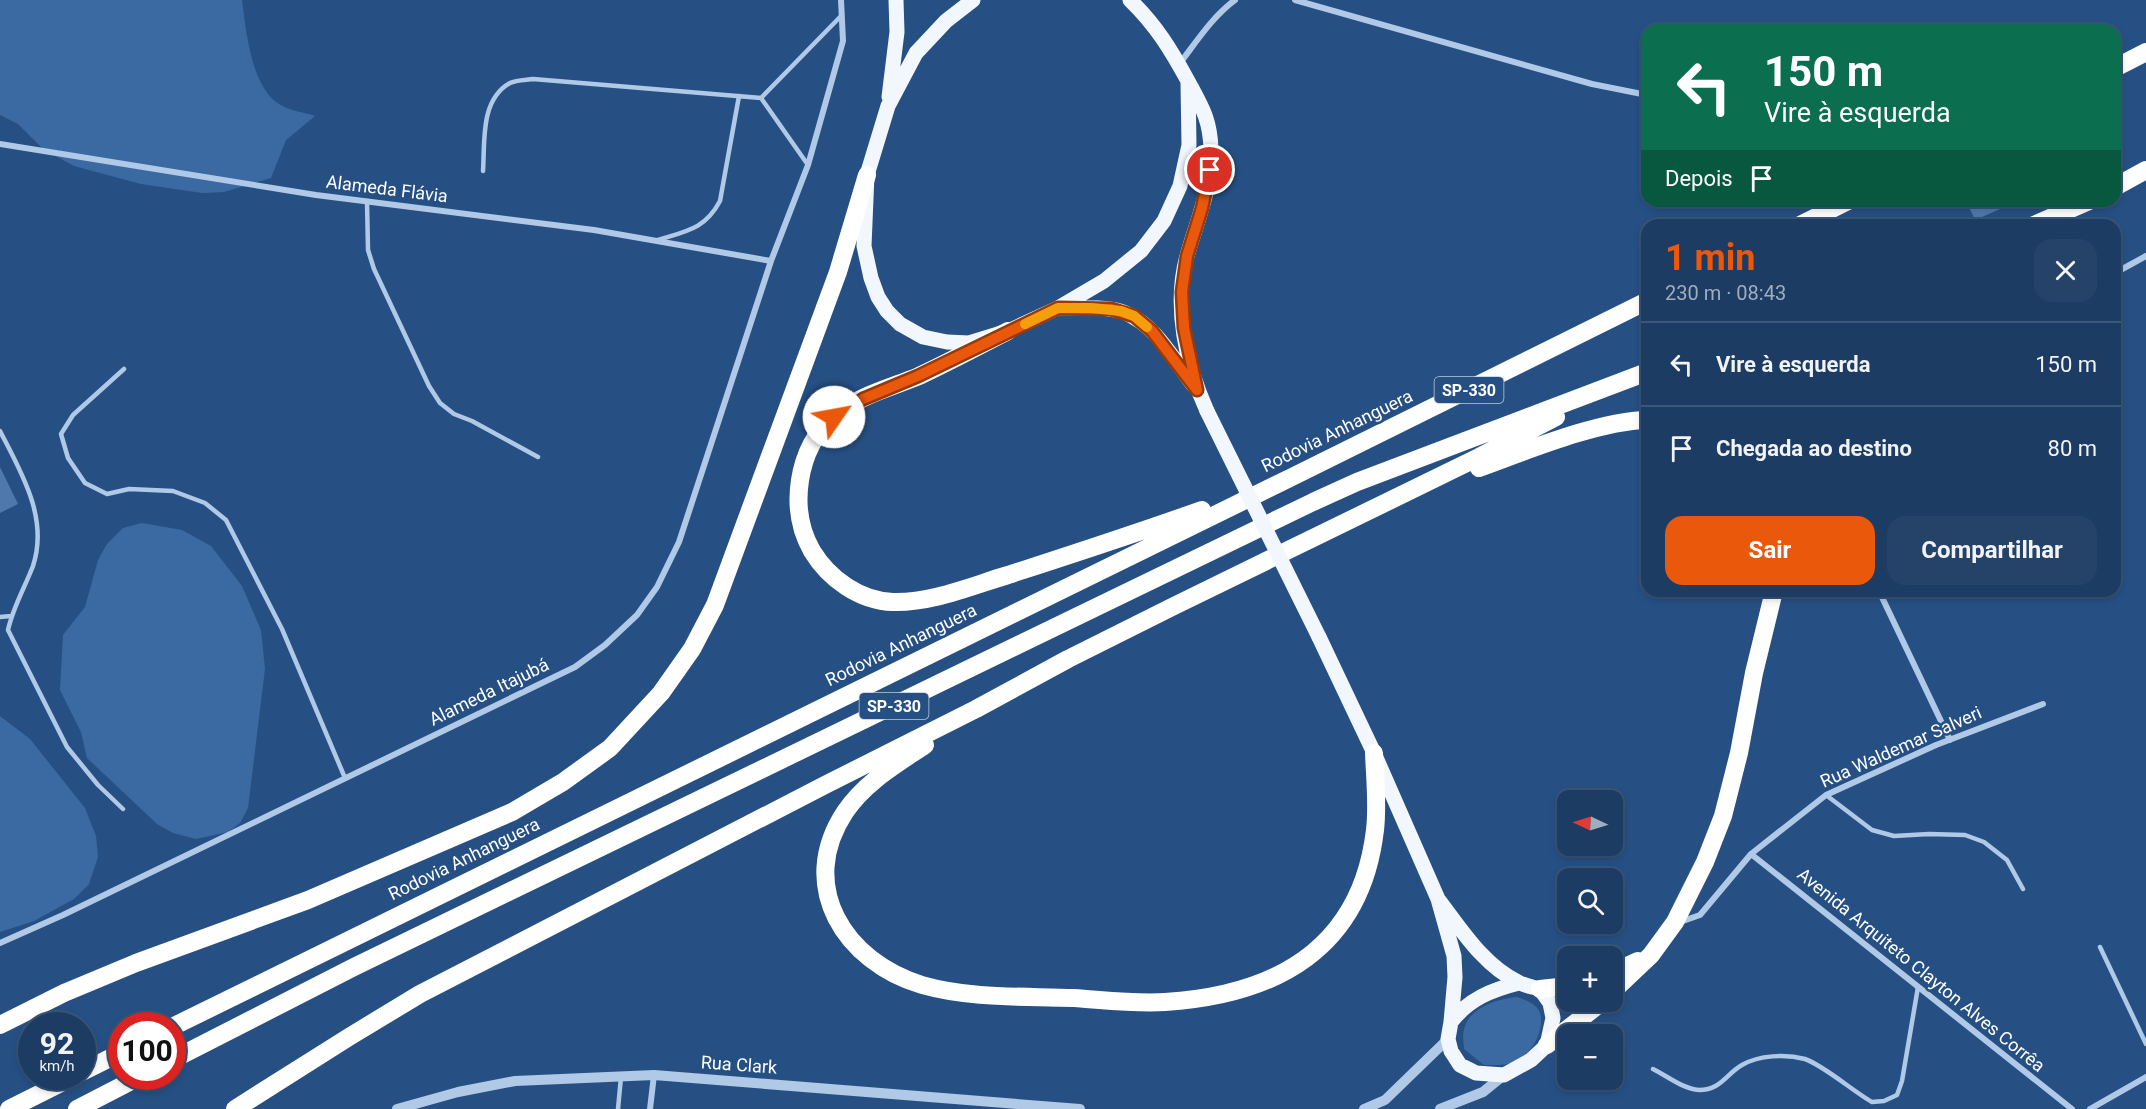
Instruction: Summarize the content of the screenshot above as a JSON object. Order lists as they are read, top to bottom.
{
  "streets": {
    "highway": ["SP-330", "Rodovia Anhanguera"],
    "street": [
      "Alameda Flávia",
      "Alameda Itajubá",
      "Rua Waldemar Salveri",
      "Avenida Arquiteto Clayton Alves Corrêa",
      "Rua Clark"
    ]
  },
  "crossings": [
    ["Alameda Flávia", "Alameda Itajubá"],
    ["Rua Waldemar Salveri", "Avenida Arquiteto Clayton Alves Corrêa"]
  ],
  "north": "left",
  "page": {
    "turn": ["150 m", "Vire à esquerda"],
    "then": "Depois",
    "heading": ["1 min", "230 m · 08:43"],
    "list": [
      {
        "name": "Vire à esquerda",
        "value": "150 m"
      },
      {
        "name": "Chegada ao destino",
        "value": "80 m"
      }
    ],
    "buttons": ["Sair", "Compartilhar"],
    "map_buttons": ["+", "−"],
    "speed": "92 km/h",
    "limit": "100"
  }
}
